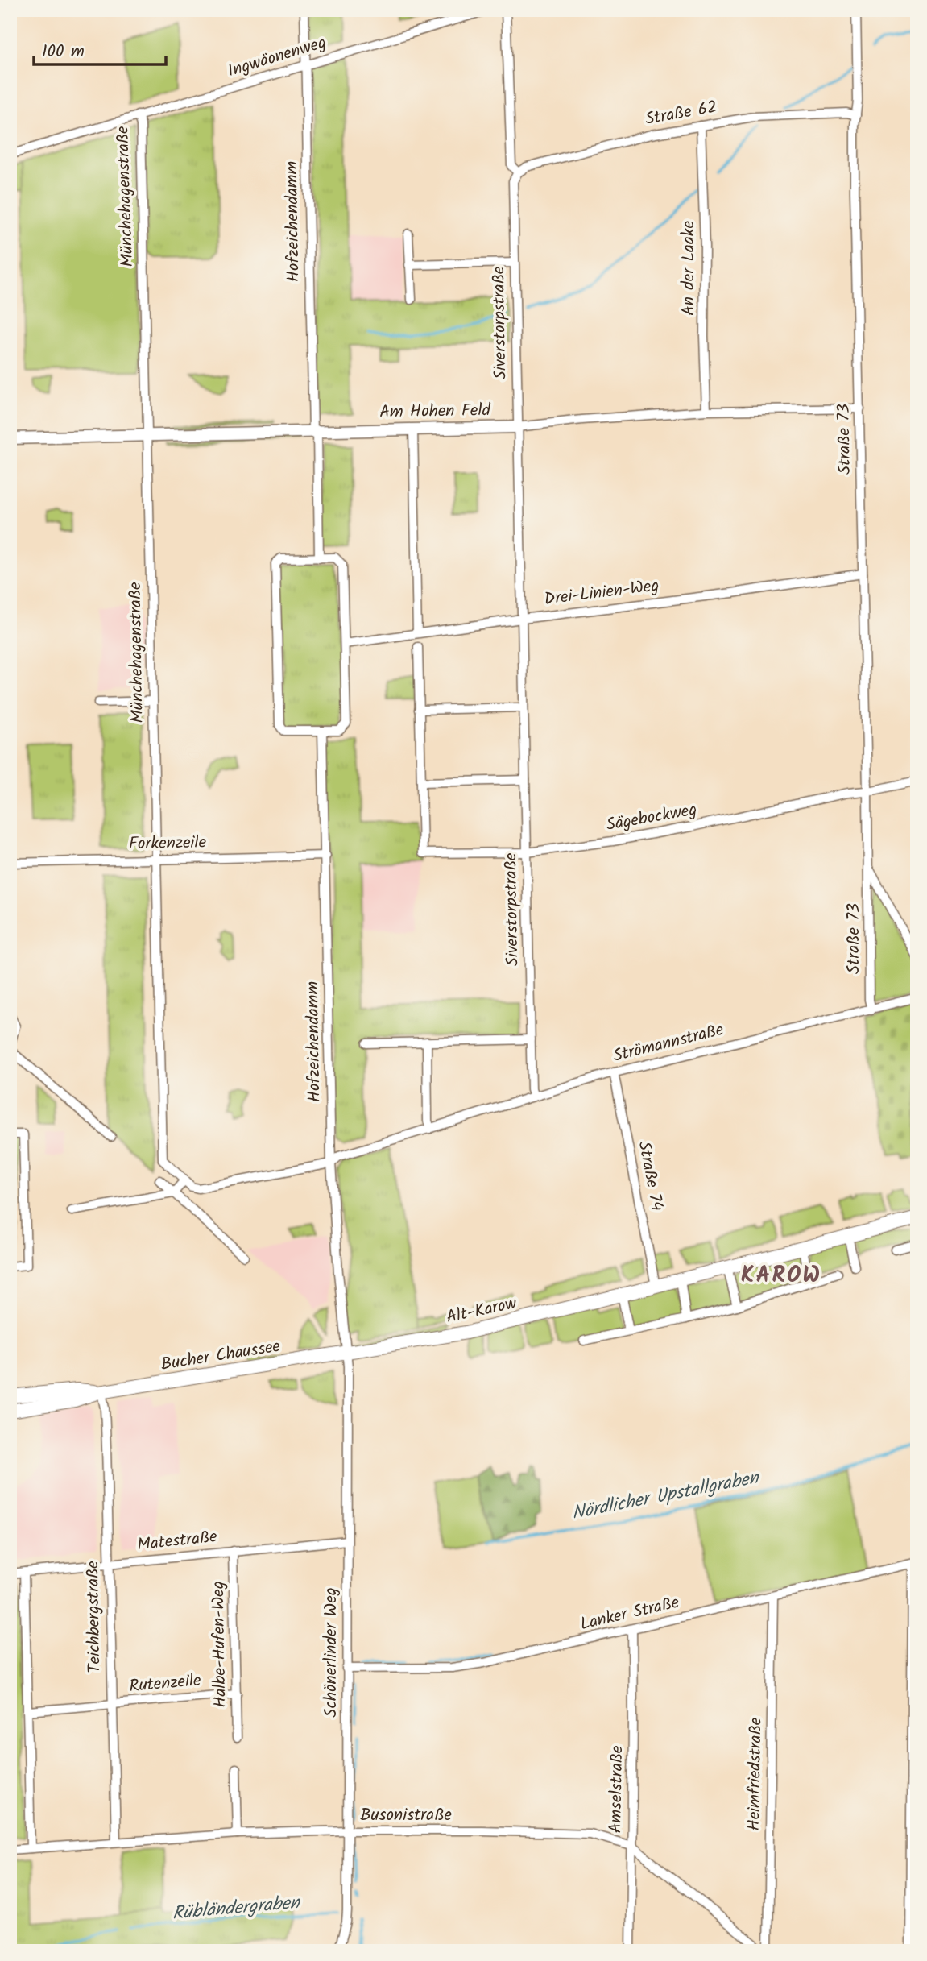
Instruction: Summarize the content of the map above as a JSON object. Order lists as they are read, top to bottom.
{
  "streets": {
    "main road": ["Alt-Karow", "Bucher Chaussee"],
    "street": [
      "Ingwäonenweg",
      "Straße 62",
      "Münchehagenstraße",
      "Hofzeichendamm",
      "An der Laake",
      "Siverstorpstraße",
      "Am Hohen Feld",
      "Straße 73",
      "Drei-Linien-Weg",
      "Sägebockweg",
      "Forkenzeile",
      "Strömannstraße",
      "Straße 74",
      "Matestraße",
      "Lanker Straße",
      "Teichbergstraße",
      "Halbe-Hufen-Weg",
      "Schönerlinder Weg",
      "Rutenzeile",
      "Heimfriedstraße",
      "Amselstraße",
      "Busonistraße"
    ]
  },
  "crossings": [
    ["Ingwäonenweg", "Münchehagenstraße"],
    ["Ingwäonenweg", "Hofzeichendamm"],
    ["Straße 62", "An der Laake"],
    ["Straße 62", "Siverstorpstraße"],
    ["Straße 62", "Straße 73"],
    ["Münchehagenstraße", "Am Hohen Feld"],
    ["Münchehagenstraße", "Forkenzeile"],
    ["Münchehagenstraße", "Strömannstraße"],
    ["Hofzeichendamm", "Am Hohen Feld"],
    ["Hofzeichendamm", "Forkenzeile"],
    ["Hofzeichendamm", "Strömannstraße"],
    ["Hofzeichendamm", "Alt-Karow"],
    ["Hofzeichendamm", "Bucher Chaussee"],
    ["Hofzeichendamm", "Schönerlinder Weg"],
    ["An der Laake", "Am Hohen Feld"],
    ["Siverstorpstraße", "Am Hohen Feld"],
    ["Siverstorpstraße", "Drei-Linien-Weg"],
    ["Siverstorpstraße", "Sägebockweg"],
    ["Siverstorpstraße", "Strömannstraße"],
    ["Am Hohen Feld", "Straße 73"],
    ["Straße 73", "Drei-Linien-Weg"],
    ["Straße 73", "Sägebockweg"],
    ["Straße 73", "Strömannstraße"],
    ["Strömannstraße", "Straße 74"],
    ["Straße 74", "Alt-Karow"],
    ["Alt-Karow", "Bucher Chaussee"],
    ["Alt-Karow", "Schönerlinder Weg"],
    ["Bucher Chaussee", "Teichbergstraße"],
    ["Bucher Chaussee", "Schönerlinder Weg"],
    ["Matestraße", "Teichbergstraße"],
    ["Matestraße", "Halbe-Hufen-Weg"],
    ["Matestraße", "Schönerlinder Weg"],
    ["Lanker Straße", "Schönerlinder Weg"],
    ["Lanker Straße", "Heimfriedstraße"],
    ["Lanker Straße", "Amselstraße"],
    ["Teichbergstraße", "Rutenzeile"],
    ["Teichbergstraße", "Busonistraße"],
    ["Halbe-Hufen-Weg", "Rutenzeile"],
    ["Schönerlinder Weg", "Busonistraße"],
    ["Amselstraße", "Busonistraße"]
  ],
  "districts": ["KAROW"],
  "water": ["Nördlicher Upstallgraben", "Rübländergraben"],
  "scale_bar": "100 m"
}
